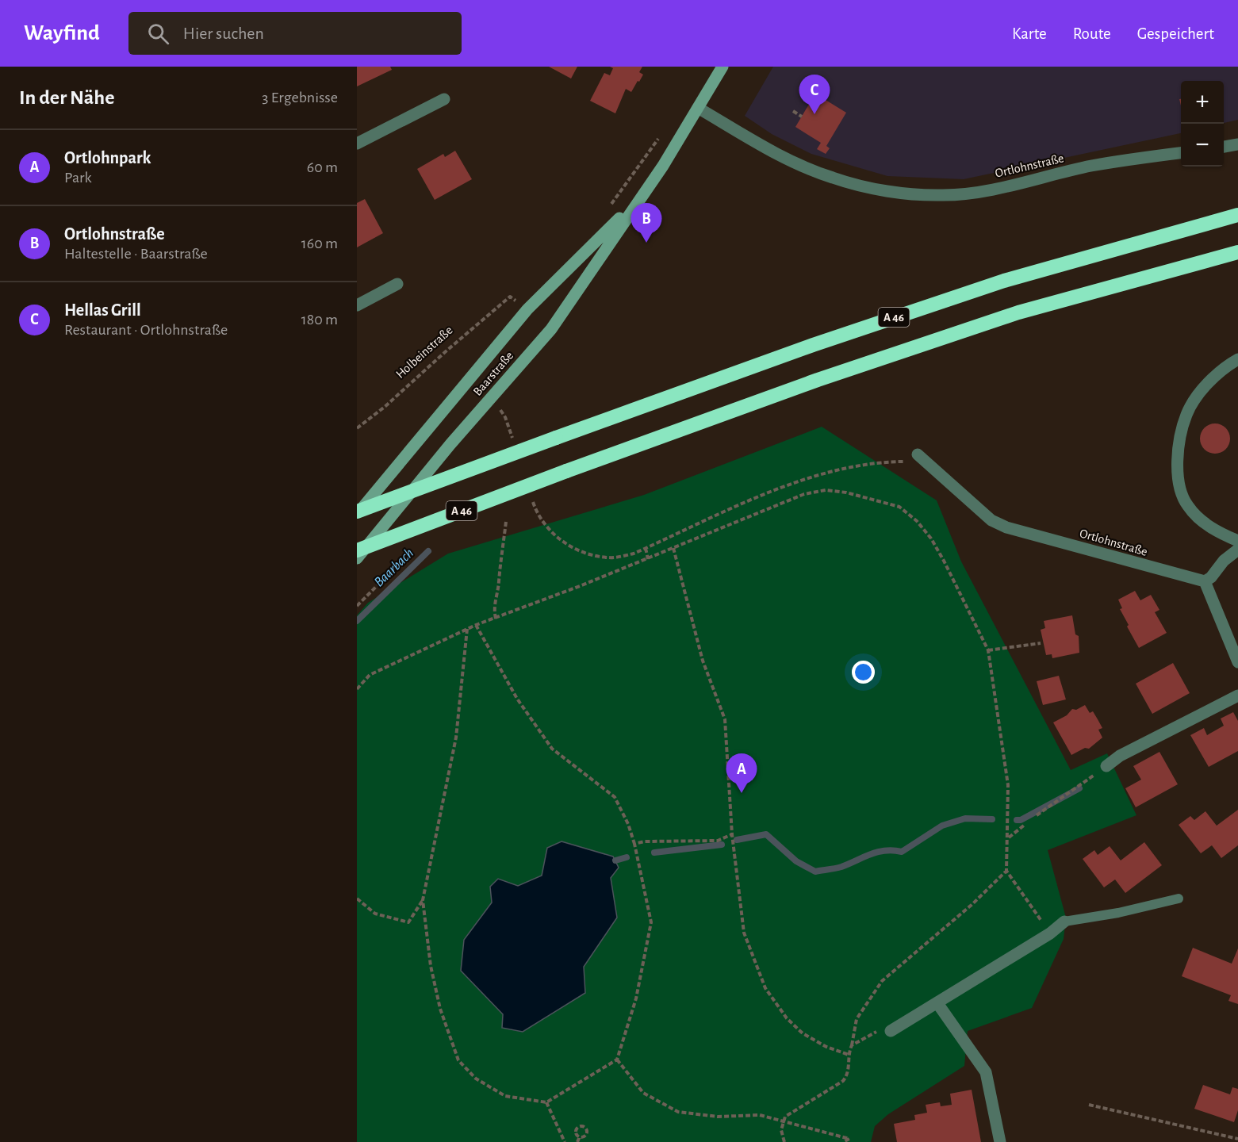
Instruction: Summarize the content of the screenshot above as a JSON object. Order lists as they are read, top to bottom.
{
  "streets": {
    "highway": ["A 46"],
    "main road": ["Baarstraße"],
    "street": ["Ortlohnstraße"],
    "path": ["Holbeinstraße"]
  },
  "crossings": [
    ["Ortlohnstraße", "Baarstraße"],
    ["A 46", "Baarstraße"]
  ],
  "water": ["Baarbach"],
  "page": {
    "header": "Wayfind",
    "search": "Hier suchen",
    "nav": ["Karte", "Route", "Gespeichert"],
    "heading": ["In der Nähe", "3 Ergebnisse"],
    "pins": ["C", "B", "A"],
    "map_buttons": ["+", "−"],
    "list": [
      {
        "mark": "A",
        "name": "Ortlohnpark",
        "note": "Park",
        "value": "60 m"
      },
      {
        "mark": "B",
        "name": "Ortlohnstraße",
        "note": "Haltestelle · Baarstraße",
        "value": "160 m"
      },
      {
        "mark": "C",
        "name": "Hellas Grill",
        "note": "Restaurant · Ortlohnstraße",
        "value": "180 m"
      }
    ]
  }
}
